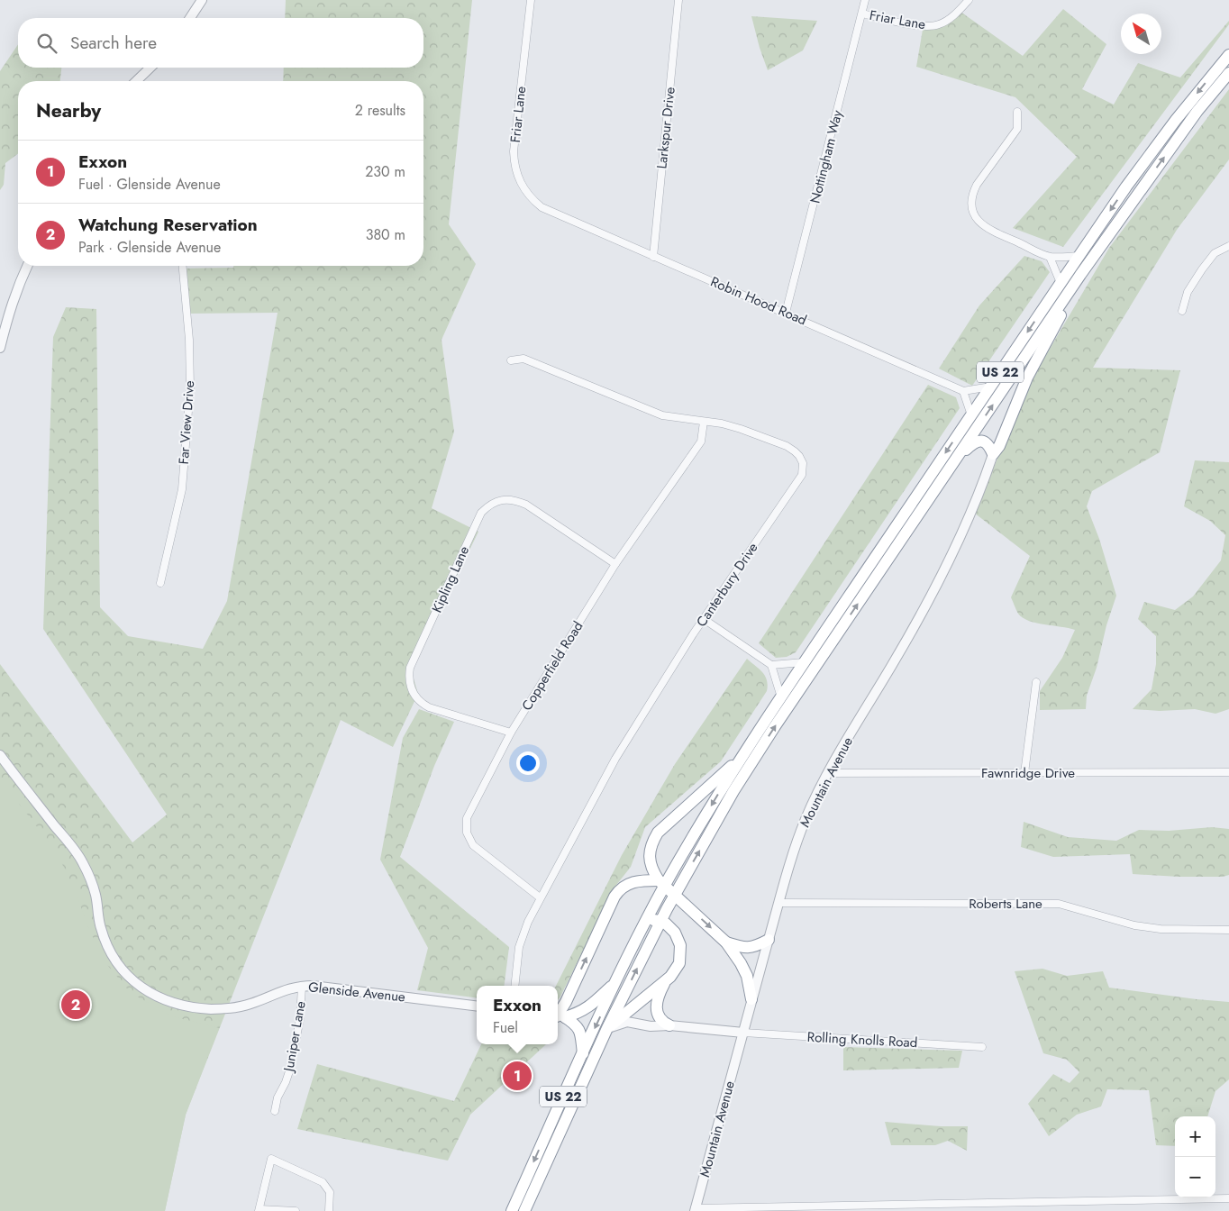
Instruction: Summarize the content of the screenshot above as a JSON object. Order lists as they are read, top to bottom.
{
  "streets": {
    "highway": ["US 22"],
    "street": [
      "Friar Lane",
      "Larkspur Drive",
      "Nottingham Way",
      "Robin Hood Road",
      "Far View Drive",
      "Kipling Lane",
      "Canterbury Drive",
      "Copperfield Road",
      "Fawnridge Drive",
      "Mountain Avenue",
      "Roberts Lane",
      "Glenside Avenue",
      "Juniper Lane",
      "Rolling Knolls Road"
    ]
  },
  "crossings": [
    ["Friar Lane", "Nottingham Way"],
    ["Friar Lane", "Robin Hood Road"],
    ["Larkspur Drive", "Robin Hood Road"],
    ["Nottingham Way", "Robin Hood Road"],
    ["Kipling Lane", "Copperfield Road"],
    ["Canterbury Drive", "Copperfield Road"],
    ["Fawnridge Drive", "Mountain Avenue"],
    ["Mountain Avenue", "Roberts Lane"],
    ["Mountain Avenue", "Rolling Knolls Road"],
    ["Glenside Avenue", "Juniper Lane"]
  ],
  "north": "top left",
  "page": {
    "search": "Search here",
    "heading": ["Nearby", "2 results"],
    "list": [
      {
        "mark": "1",
        "name": "Exxon",
        "note": "Fuel · Glenside Avenue",
        "value": "230 m"
      },
      {
        "mark": "2",
        "name": "Watchung Reservation",
        "note": "Park · Glenside Avenue",
        "value": "380 m"
      }
    ],
    "popup": ["Exxon", "Fuel"],
    "pins": ["2", "1"],
    "map_buttons": ["+", "−"]
  }
}
